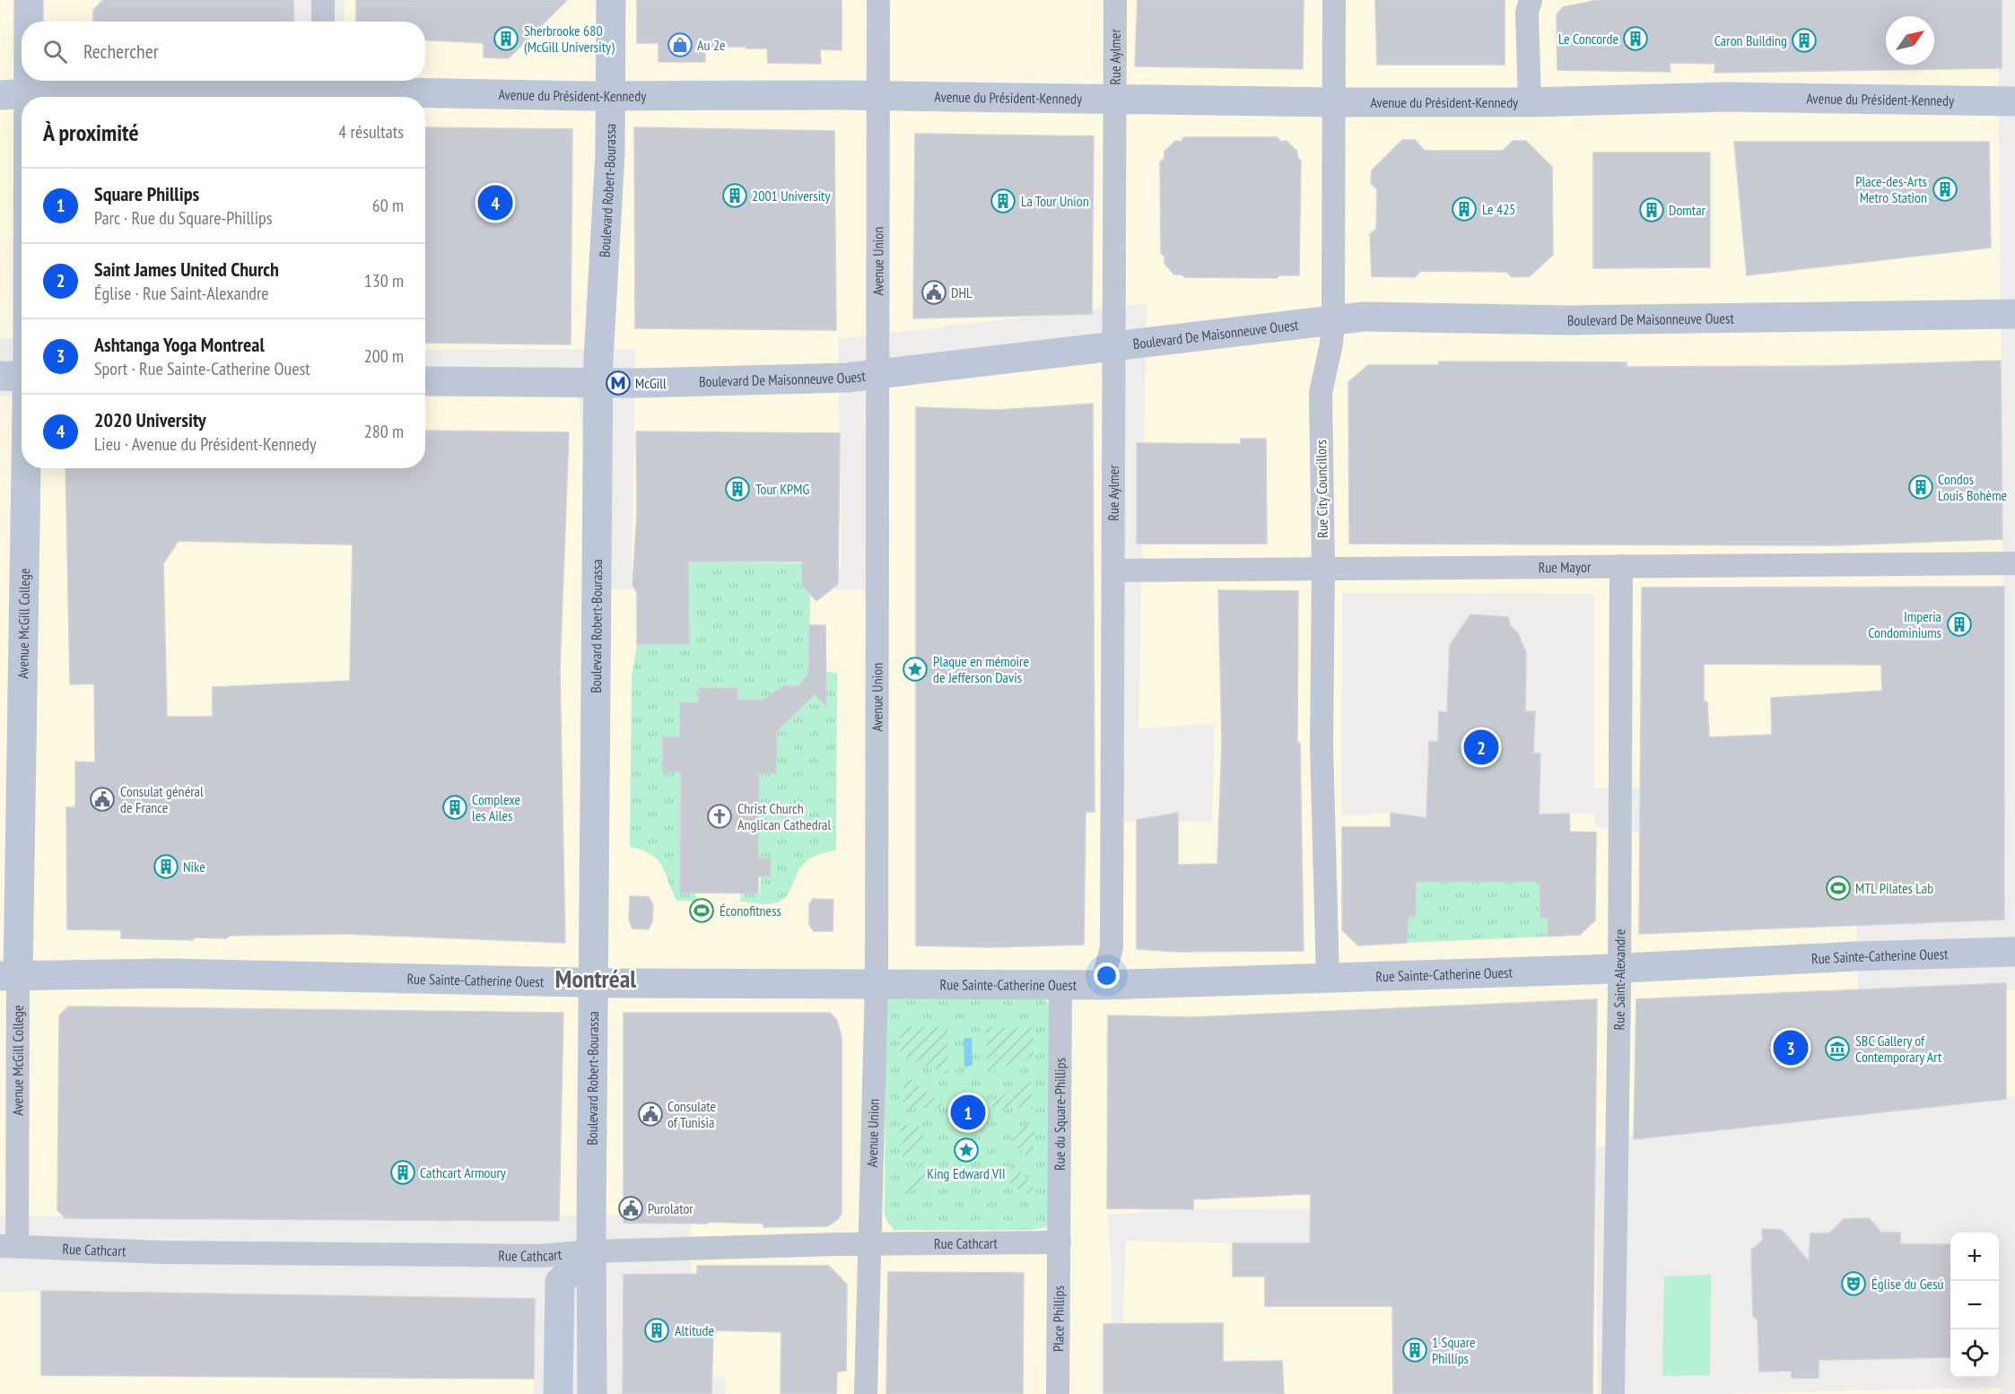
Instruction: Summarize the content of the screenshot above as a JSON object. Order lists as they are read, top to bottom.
{
  "streets": {
    "street": [
      "Rue Aylmer",
      "Avenue du Président-Kennedy",
      "Boulevard Robert-Bourassa",
      "Avenue Union",
      "Boulevard De Maisonneuve Ouest",
      "Rue City Councillors",
      "Rue Mayor",
      "Avenue McGill College",
      "Rue Sainte-Catherine Ouest",
      "Rue Saint-Alexandre",
      "Rue du Square-Phillips",
      "Rue Cathcart",
      "Place Phillips"
    ]
  },
  "crossings": [
    ["Rue Aylmer", "Avenue du Président-Kennedy"],
    ["Rue Aylmer", "Boulevard De Maisonneuve Ouest"],
    ["Rue Aylmer", "Rue Mayor"],
    ["Rue Aylmer", "Rue Sainte-Catherine Ouest"],
    ["Avenue du Président-Kennedy", "Boulevard Robert-Bourassa"],
    ["Avenue du Président-Kennedy", "Avenue Union"],
    ["Avenue du Président-Kennedy", "Rue City Councillors"],
    ["Avenue du Président-Kennedy", "Avenue McGill College"],
    ["Boulevard Robert-Bourassa", "Boulevard De Maisonneuve Ouest"],
    ["Boulevard Robert-Bourassa", "Rue Sainte-Catherine Ouest"],
    ["Boulevard Robert-Bourassa", "Rue Cathcart"],
    ["Avenue Union", "Boulevard De Maisonneuve Ouest"],
    ["Avenue Union", "Rue Sainte-Catherine Ouest"],
    ["Avenue Union", "Rue Cathcart"],
    ["Boulevard De Maisonneuve Ouest", "Rue City Councillors"],
    ["Rue City Councillors", "Rue Mayor"],
    ["Rue City Councillors", "Rue Sainte-Catherine Ouest"],
    ["Rue Mayor", "Rue Saint-Alexandre"],
    ["Avenue McGill College", "Rue Sainte-Catherine Ouest"],
    ["Avenue McGill College", "Rue Cathcart"],
    ["Rue Sainte-Catherine Ouest", "Rue Saint-Alexandre"],
    ["Rue Sainte-Catherine Ouest", "Rue du Square-Phillips"],
    ["Rue du Square-Phillips", "Rue Cathcart"],
    ["Rue du Square-Phillips", "Place Phillips"],
    ["Rue Cathcart", "Place Phillips"]
  ],
  "districts": ["Montréal"],
  "places": {
    "building": [
      "Sherbrooke 680 (McGill University)",
      "Le Concorde",
      "Caron Building",
      "Place-des-Arts Metro Station",
      "2001 University",
      "La Tour Union",
      "Le 425",
      "Domtar",
      "Condos Louis Bohème",
      "Tour KPMG",
      "Imperia Condominiums",
      "Complexe les Ailes",
      "Nike",
      "Cathcart Armoury",
      "Altitude",
      "1 Square Phillips"
    ],
    "shop": ["Au 2e"],
    "public building": [
      "DHL",
      "Consulat général de France",
      "Consulate of Tunisia",
      "Purolator"
    ],
    "metro station": ["McGill"],
    "place": ["Plaque en mémoire de Jefferson Davis", "King Edward VII"],
    "church": ["Christ Church Anglican Cathedral"],
    "sports": ["MTL Pilates Lab", "Éconofitness"],
    "museum": ["SBC Gallery of Contemporary Art"],
    "theatre": ["Église du Gesú"]
  },
  "north": "top right",
  "page": {
    "search": "Rechercher",
    "heading": ["À proximité", "4 résultats"],
    "list": [
      {
        "mark": "1",
        "name": "Square Phillips",
        "note": "Parc · Rue du Square-Phillips",
        "value": "60 m"
      },
      {
        "mark": "2",
        "name": "Saint James United Church",
        "note": "Église · Rue Saint-Alexandre",
        "value": "130 m"
      },
      {
        "mark": "3",
        "name": "Ashtanga Yoga Montreal",
        "note": "Sport · Rue Sainte-Catherine Ouest",
        "value": "200 m"
      },
      {
        "mark": "4",
        "name": "2020 University",
        "note": "Lieu · Avenue du Président-Kennedy",
        "value": "280 m"
      }
    ],
    "pins": [
      "4",
      "2",
      "3",
      "1"
    ],
    "map_buttons": ["+", "−"]
  }
}
